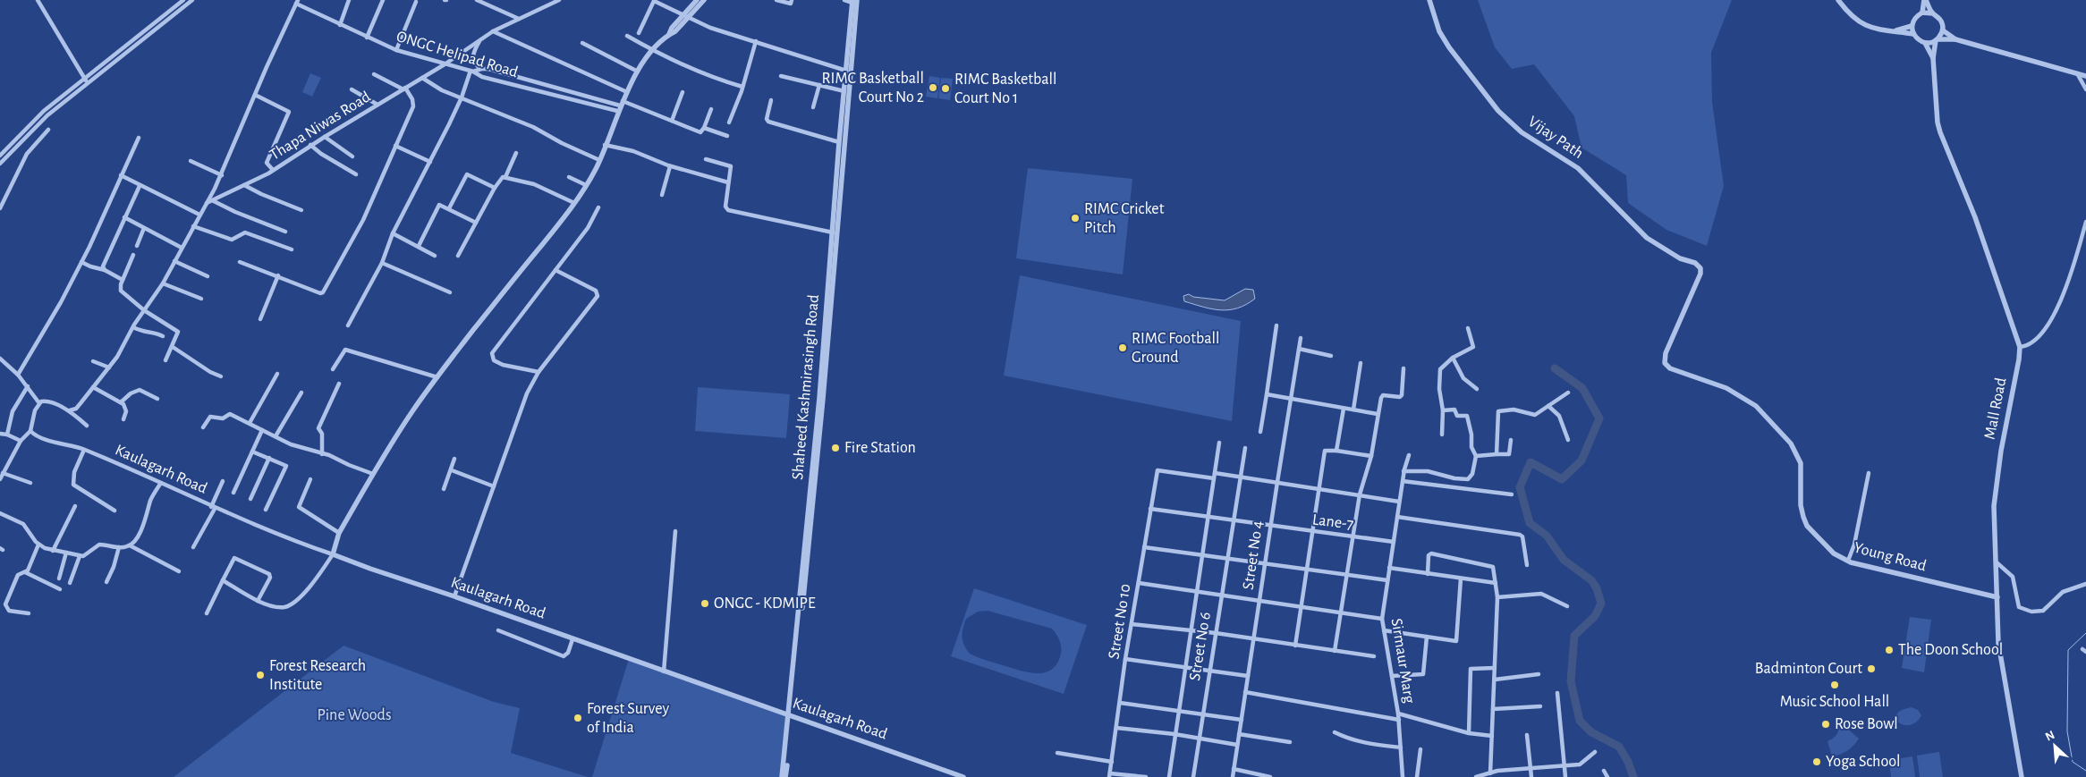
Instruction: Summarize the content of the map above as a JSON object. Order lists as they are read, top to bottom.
{
  "streets": {
    "street": [
      "ONGC Helipad Road",
      "Thapa Niwas Road",
      "Vijay Path",
      "Shaheed Kashmirasingh Road",
      "Mall Road",
      "Kaulagarh Road",
      "Lane-7",
      "Street No 4",
      "Young Road",
      "Street No 10",
      "Street No 6",
      "Sirmaur Marg"
    ]
  },
  "crossings": [
    ["ONGC Helipad Road", "Thapa Niwas Road"],
    ["Vijay Path", "Young Road"],
    ["Shaheed Kashmirasingh Road", "Kaulagarh Road"],
    ["Mall Road", "Young Road"],
    ["Lane-7", "Street No 4"],
    ["Lane-7", "Street No 10"],
    ["Lane-7", "Street No 6"],
    ["Lane-7", "Sirmaur Marg"]
  ],
  "parks": ["Pine Woods"],
  "places": [
    "RIMC Basketball Court No 2",
    "RIMC Basketball Court No 1",
    "RIMC Cricket Pitch",
    "RIMC Football Ground",
    "Fire Station",
    "ONGC - KDMIPE",
    "The Doon School",
    "Badminton Court",
    "Forest Research Institute",
    "Music School Hall",
    "Forest Survey of India",
    "Rose Bowl",
    "Yoga School"
  ],
  "north": "top left"
}
